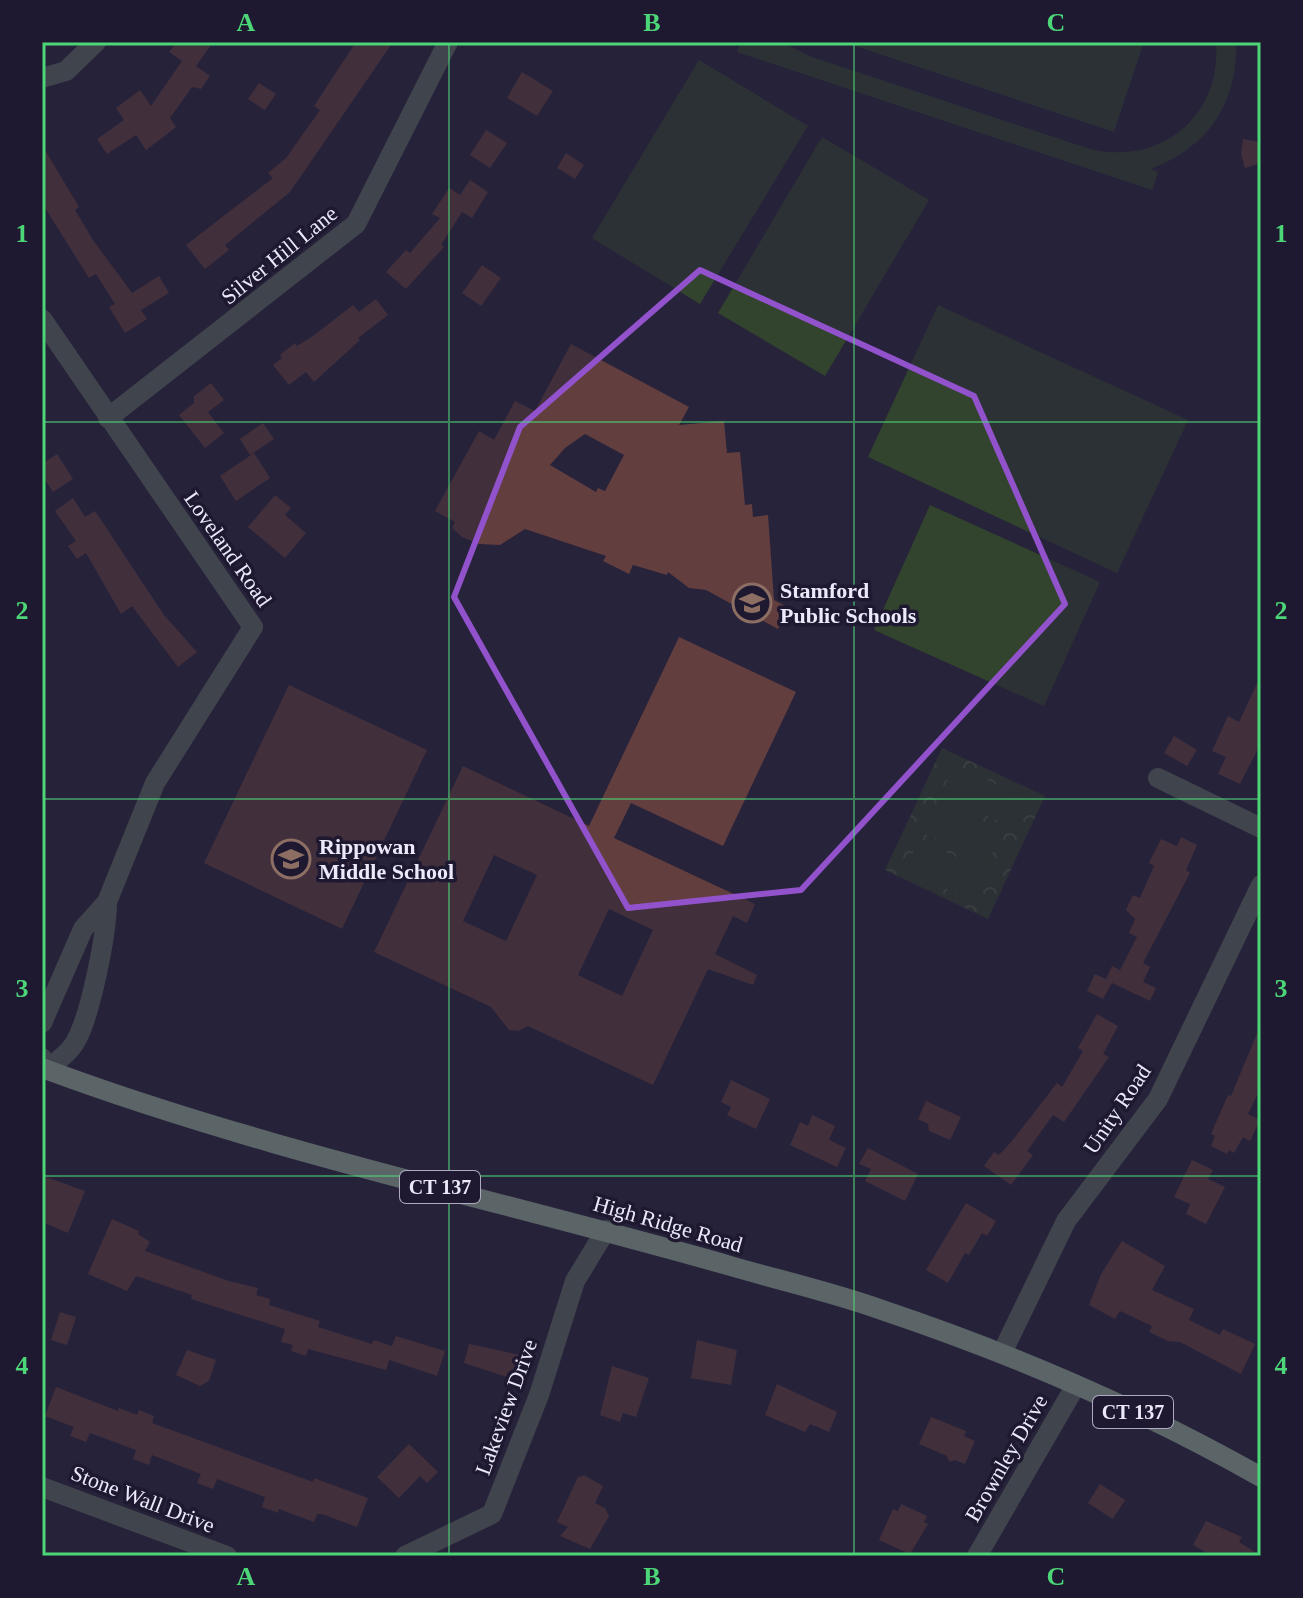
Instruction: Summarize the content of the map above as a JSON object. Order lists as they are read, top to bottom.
{
  "streets": {
    "main road": ["CT 137", "High Ridge Road"],
    "street": [
      "Silver Hill Lane",
      "Loveland Road",
      "Unity Road",
      "Lakeview Drive",
      "Brownley Drive",
      "Stone Wall Drive"
    ]
  },
  "crossings": [
    ["Silver Hill Lane", "Loveland Road"],
    ["Loveland Road", "High Ridge Road"],
    ["Unity Road", "High Ridge Road"],
    ["High Ridge Road", "Lakeview Drive"],
    ["High Ridge Road", "Brownley Drive"]
  ],
  "places": {
    "school or university": ["Stamford Public Schools", "Rippowan Middle School"]
  },
  "grid": {
    "columns": ["A", "B", "C"],
    "rows": [
      "1",
      "2",
      "3",
      "4"
    ]
  }
}
